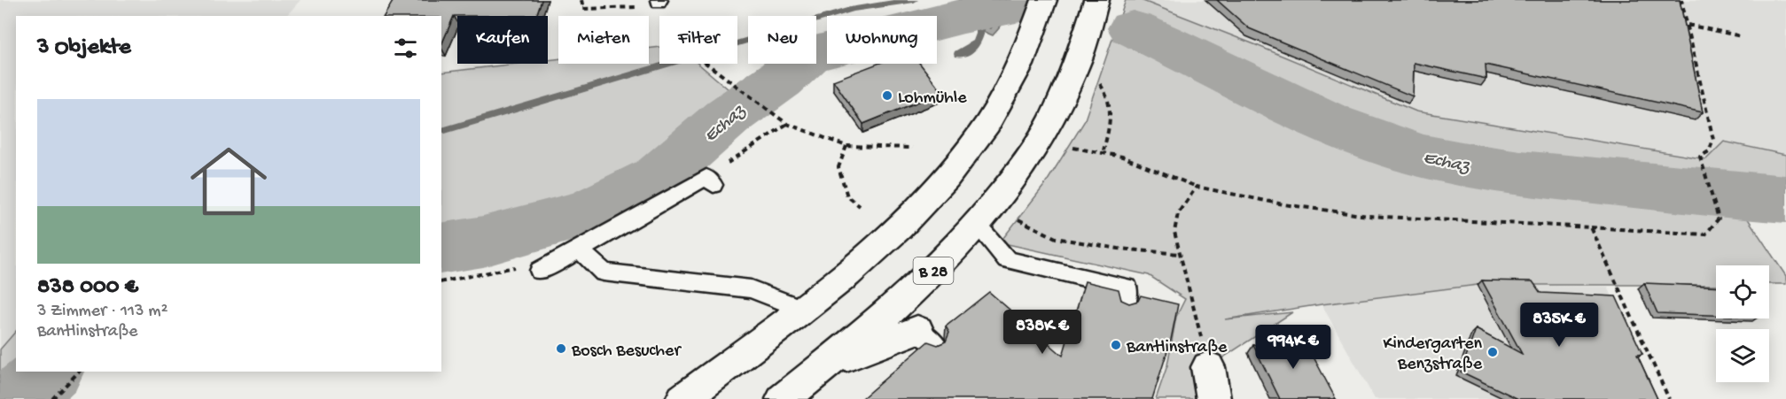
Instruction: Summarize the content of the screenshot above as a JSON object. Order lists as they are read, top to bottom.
{
  "streets": {
    "main road": ["B 28"]
  },
  "water": ["Echaz"],
  "places": [
    "Lohmühle",
    "Bantlinstraße",
    "Bosch Besucher",
    "Kindergarten Benzstraße"
  ],
  "page": {
    "chip": [
      "Kaufen",
      "Mieten",
      "Filter",
      "Neu",
      "Wohnung"
    ],
    "heading": "3 Objekte",
    "list": [
      {
        "name": "838 000 €",
        "note": "3 Zimmer · 113 m² · Bantlinstraße"
      }
    ],
    "price": ["835K €", "838K €", "994K €"]
  }
}
